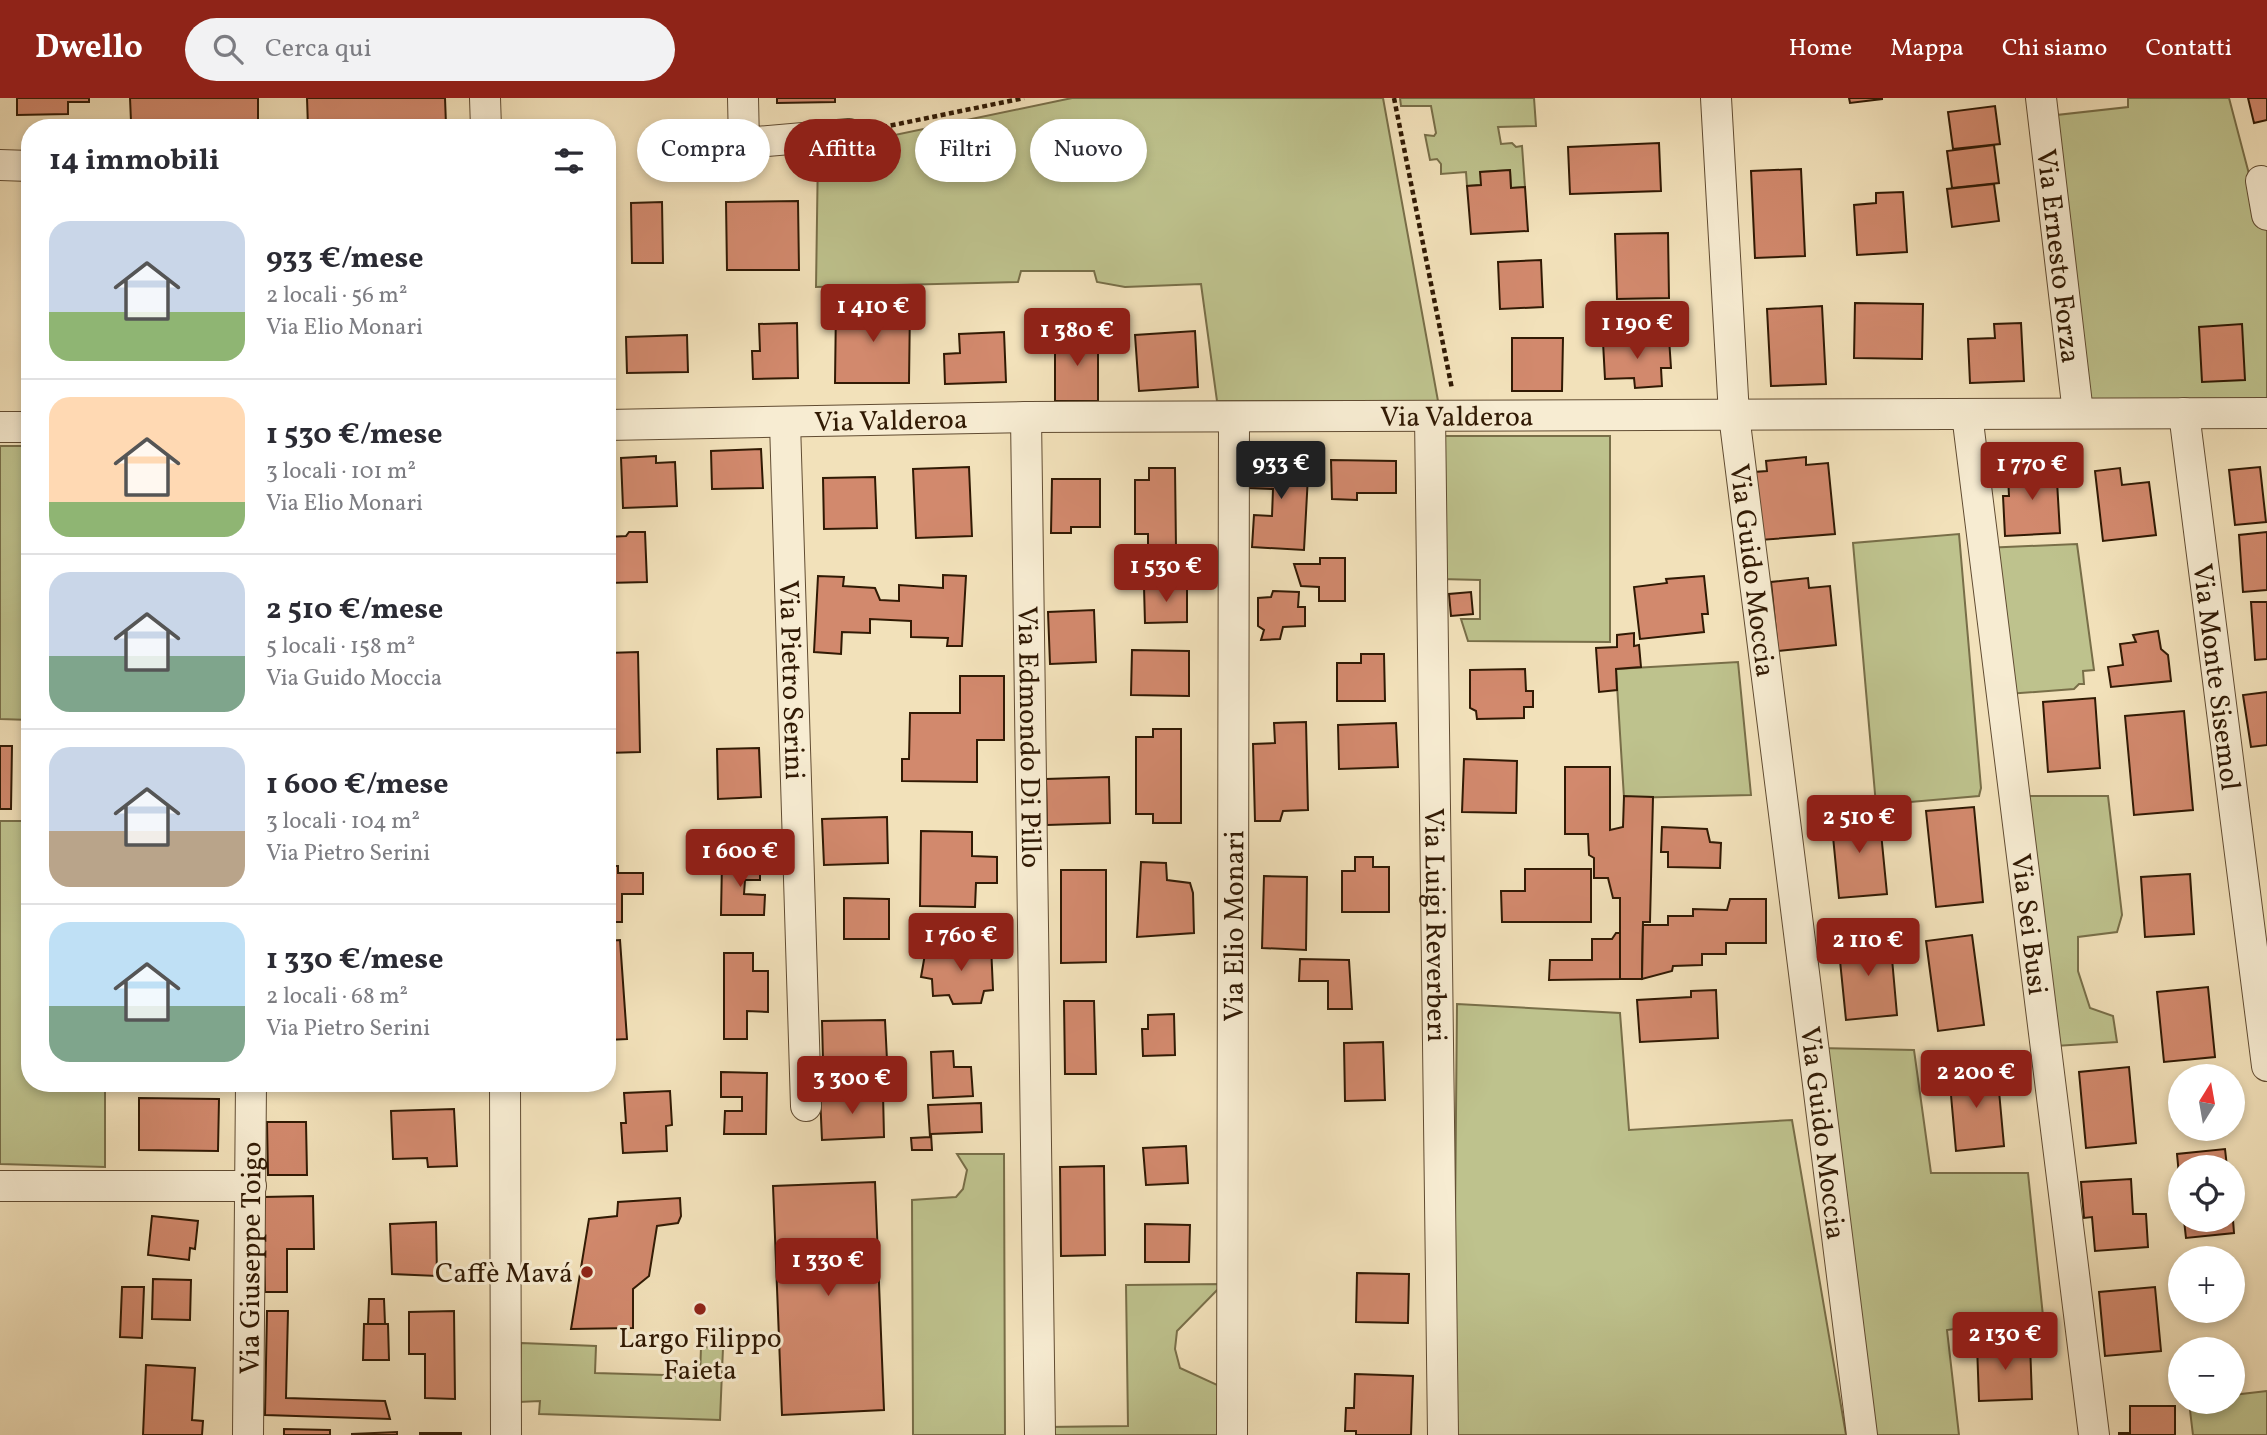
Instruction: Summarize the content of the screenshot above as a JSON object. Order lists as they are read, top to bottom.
{
  "streets": {
    "street": [
      "Via Ernesto Forza",
      "Via Valderoa",
      "Via Guido Moccia",
      "Via Monte Sisemol",
      "Via Pietro Serini",
      "Via Edmondo Di Pillo",
      "Via Sei Busi",
      "Via Elio Monari",
      "Via Luigi Reverberi",
      "Via Giuseppe Toigo"
    ]
  },
  "crossings": [
    ["Via Ernesto Forza", "Via Valderoa"],
    ["Via Valderoa", "Via Guido Moccia"],
    ["Via Valderoa", "Via Monte Sisemol"],
    ["Via Valderoa", "Via Pietro Serini"],
    ["Via Valderoa", "Via Edmondo Di Pillo"],
    ["Via Valderoa", "Via Sei Busi"],
    ["Via Valderoa", "Via Elio Monari"],
    ["Via Valderoa", "Via Luigi Reverberi"]
  ],
  "places": ["Caffè Mavá", "Largo Filippo Faieta"],
  "north": "top",
  "page": {
    "header": "Dwello",
    "search": "Cerca qui",
    "nav": [
      "Home",
      "Mappa",
      "Chi siamo",
      "Contatti"
    ],
    "chip": [
      "Compra",
      "Affitta",
      "Filtri",
      "Nuovo"
    ],
    "heading": "14 immobili",
    "list": [
      {
        "name": "933 €/mese",
        "note": "2 locali · 56 m² · Via Elio Monari"
      },
      {
        "name": "1 530 €/mese",
        "note": "3 locali · 101 m² · Via Elio Monari"
      },
      {
        "name": "2 510 €/mese",
        "note": "5 locali · 158 m² · Via Guido Moccia"
      },
      {
        "name": "1 600 €/mese",
        "note": "3 locali · 104 m² · Via Pietro Serini"
      },
      {
        "name": "1 330 €/mese",
        "note": "2 locali · 68 m² · Via Pietro Serini"
      }
    ],
    "price": [
      "1 410 €",
      "1 190 €",
      "1 380 €",
      "933 €",
      "1 770 €",
      "1 530 €",
      "2 510 €",
      "1 600 €",
      "1 760 €",
      "2 110 €",
      "2 200 €",
      "3 300 €",
      "1 330 €",
      "2 130 €"
    ],
    "map_buttons": ["+", "−"]
  }
}
